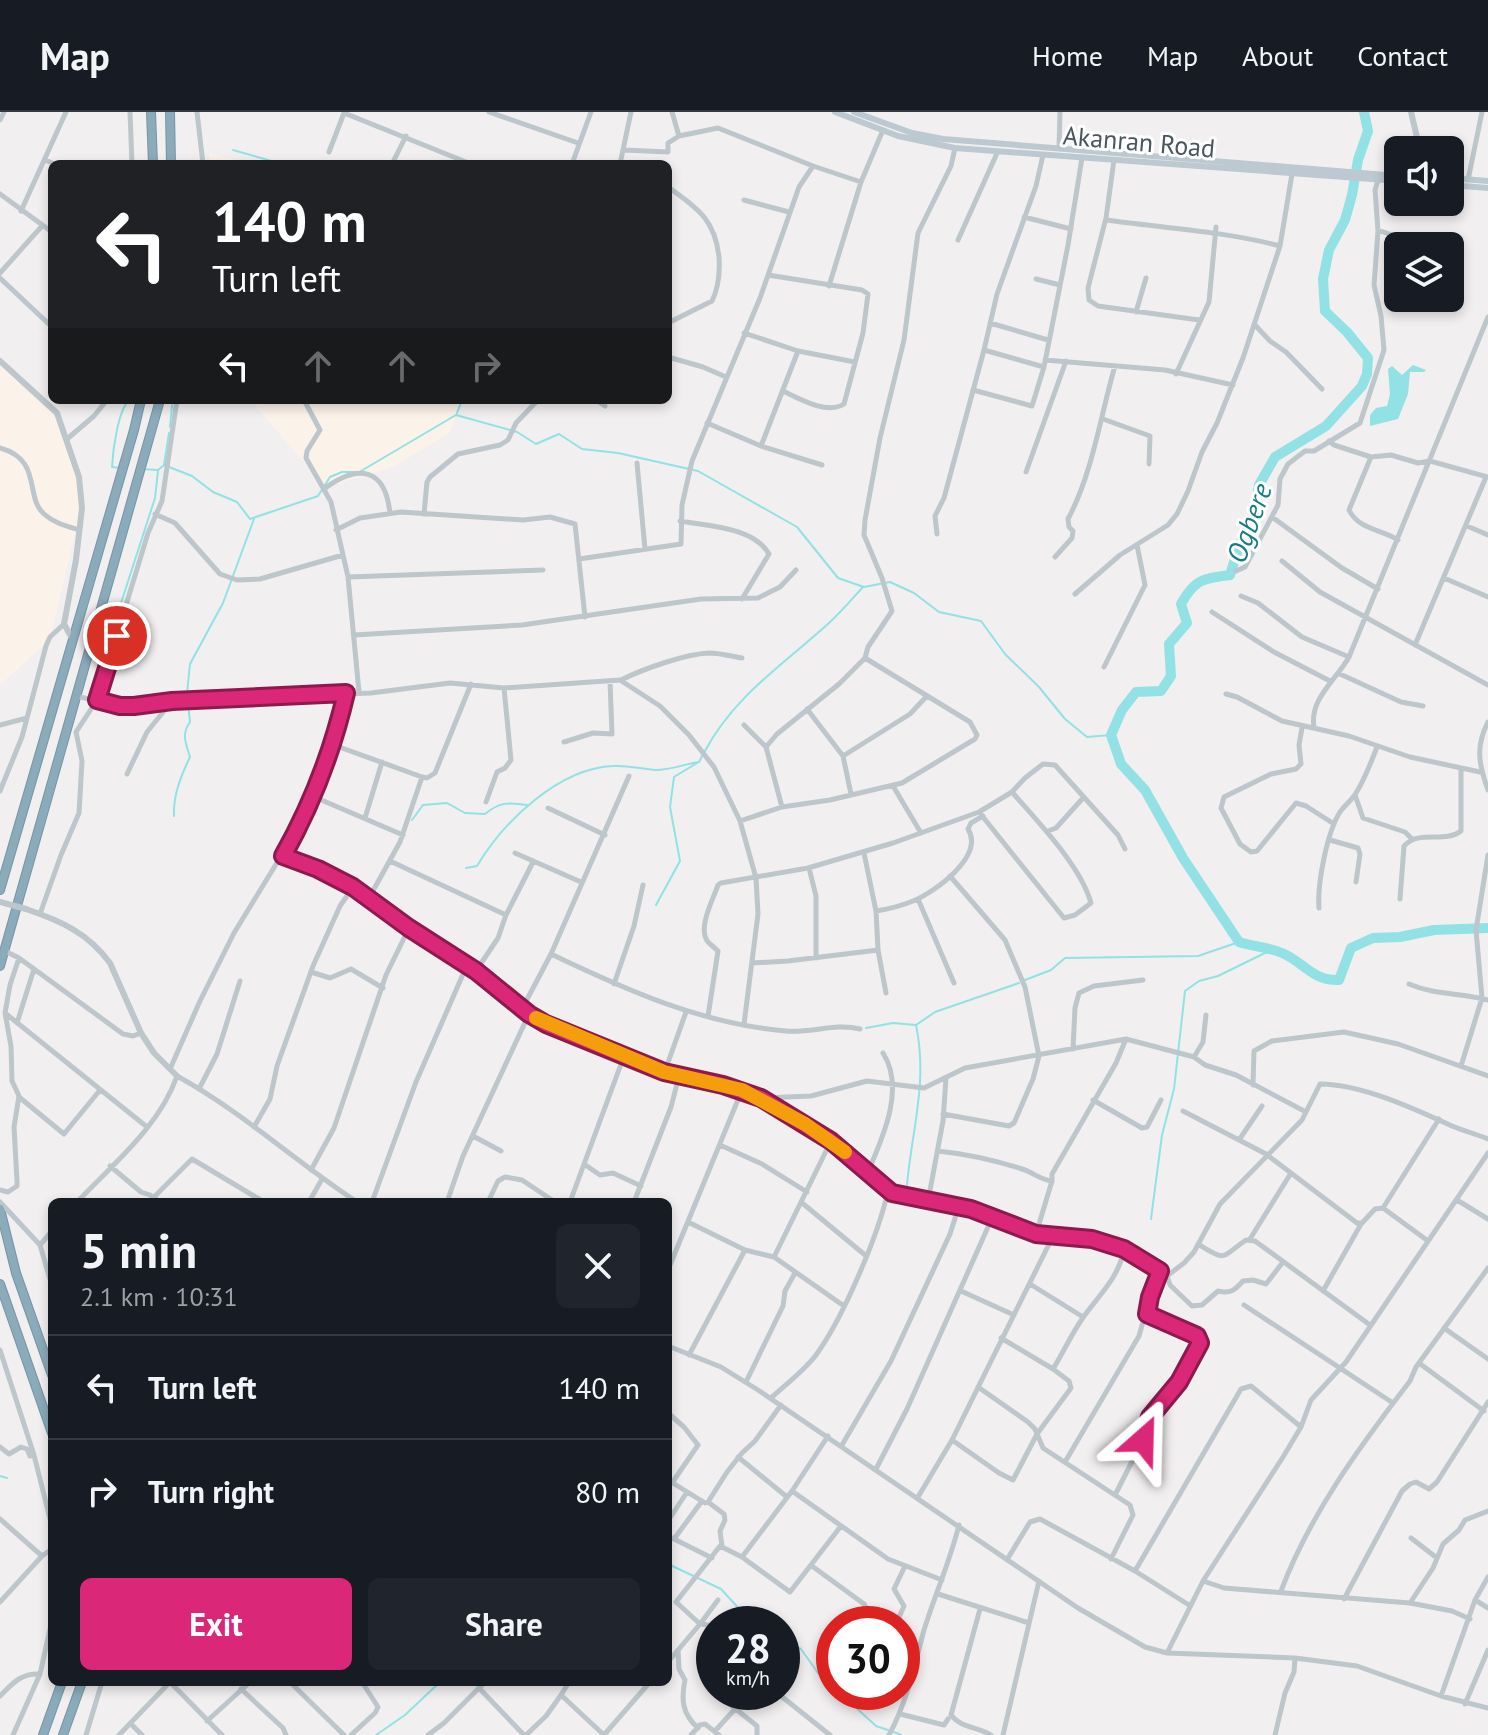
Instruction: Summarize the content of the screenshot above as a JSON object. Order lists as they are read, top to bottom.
{
  "streets": {
    "main road": ["Akanran Road"]
  },
  "water": ["Ogbere"],
  "page": {
    "header": "Map",
    "nav": [
      "Home",
      "Map",
      "About",
      "Contact"
    ],
    "turn": ["140 m", "Turn left"],
    "heading": ["5 min", "2.1 km · 10:31"],
    "list": [
      {
        "name": "Turn left",
        "value": "140 m"
      },
      {
        "name": "Turn right",
        "value": "80 m"
      }
    ],
    "buttons": ["Exit", "Share"],
    "speed": "28 km/h",
    "limit": "30"
  }
}
